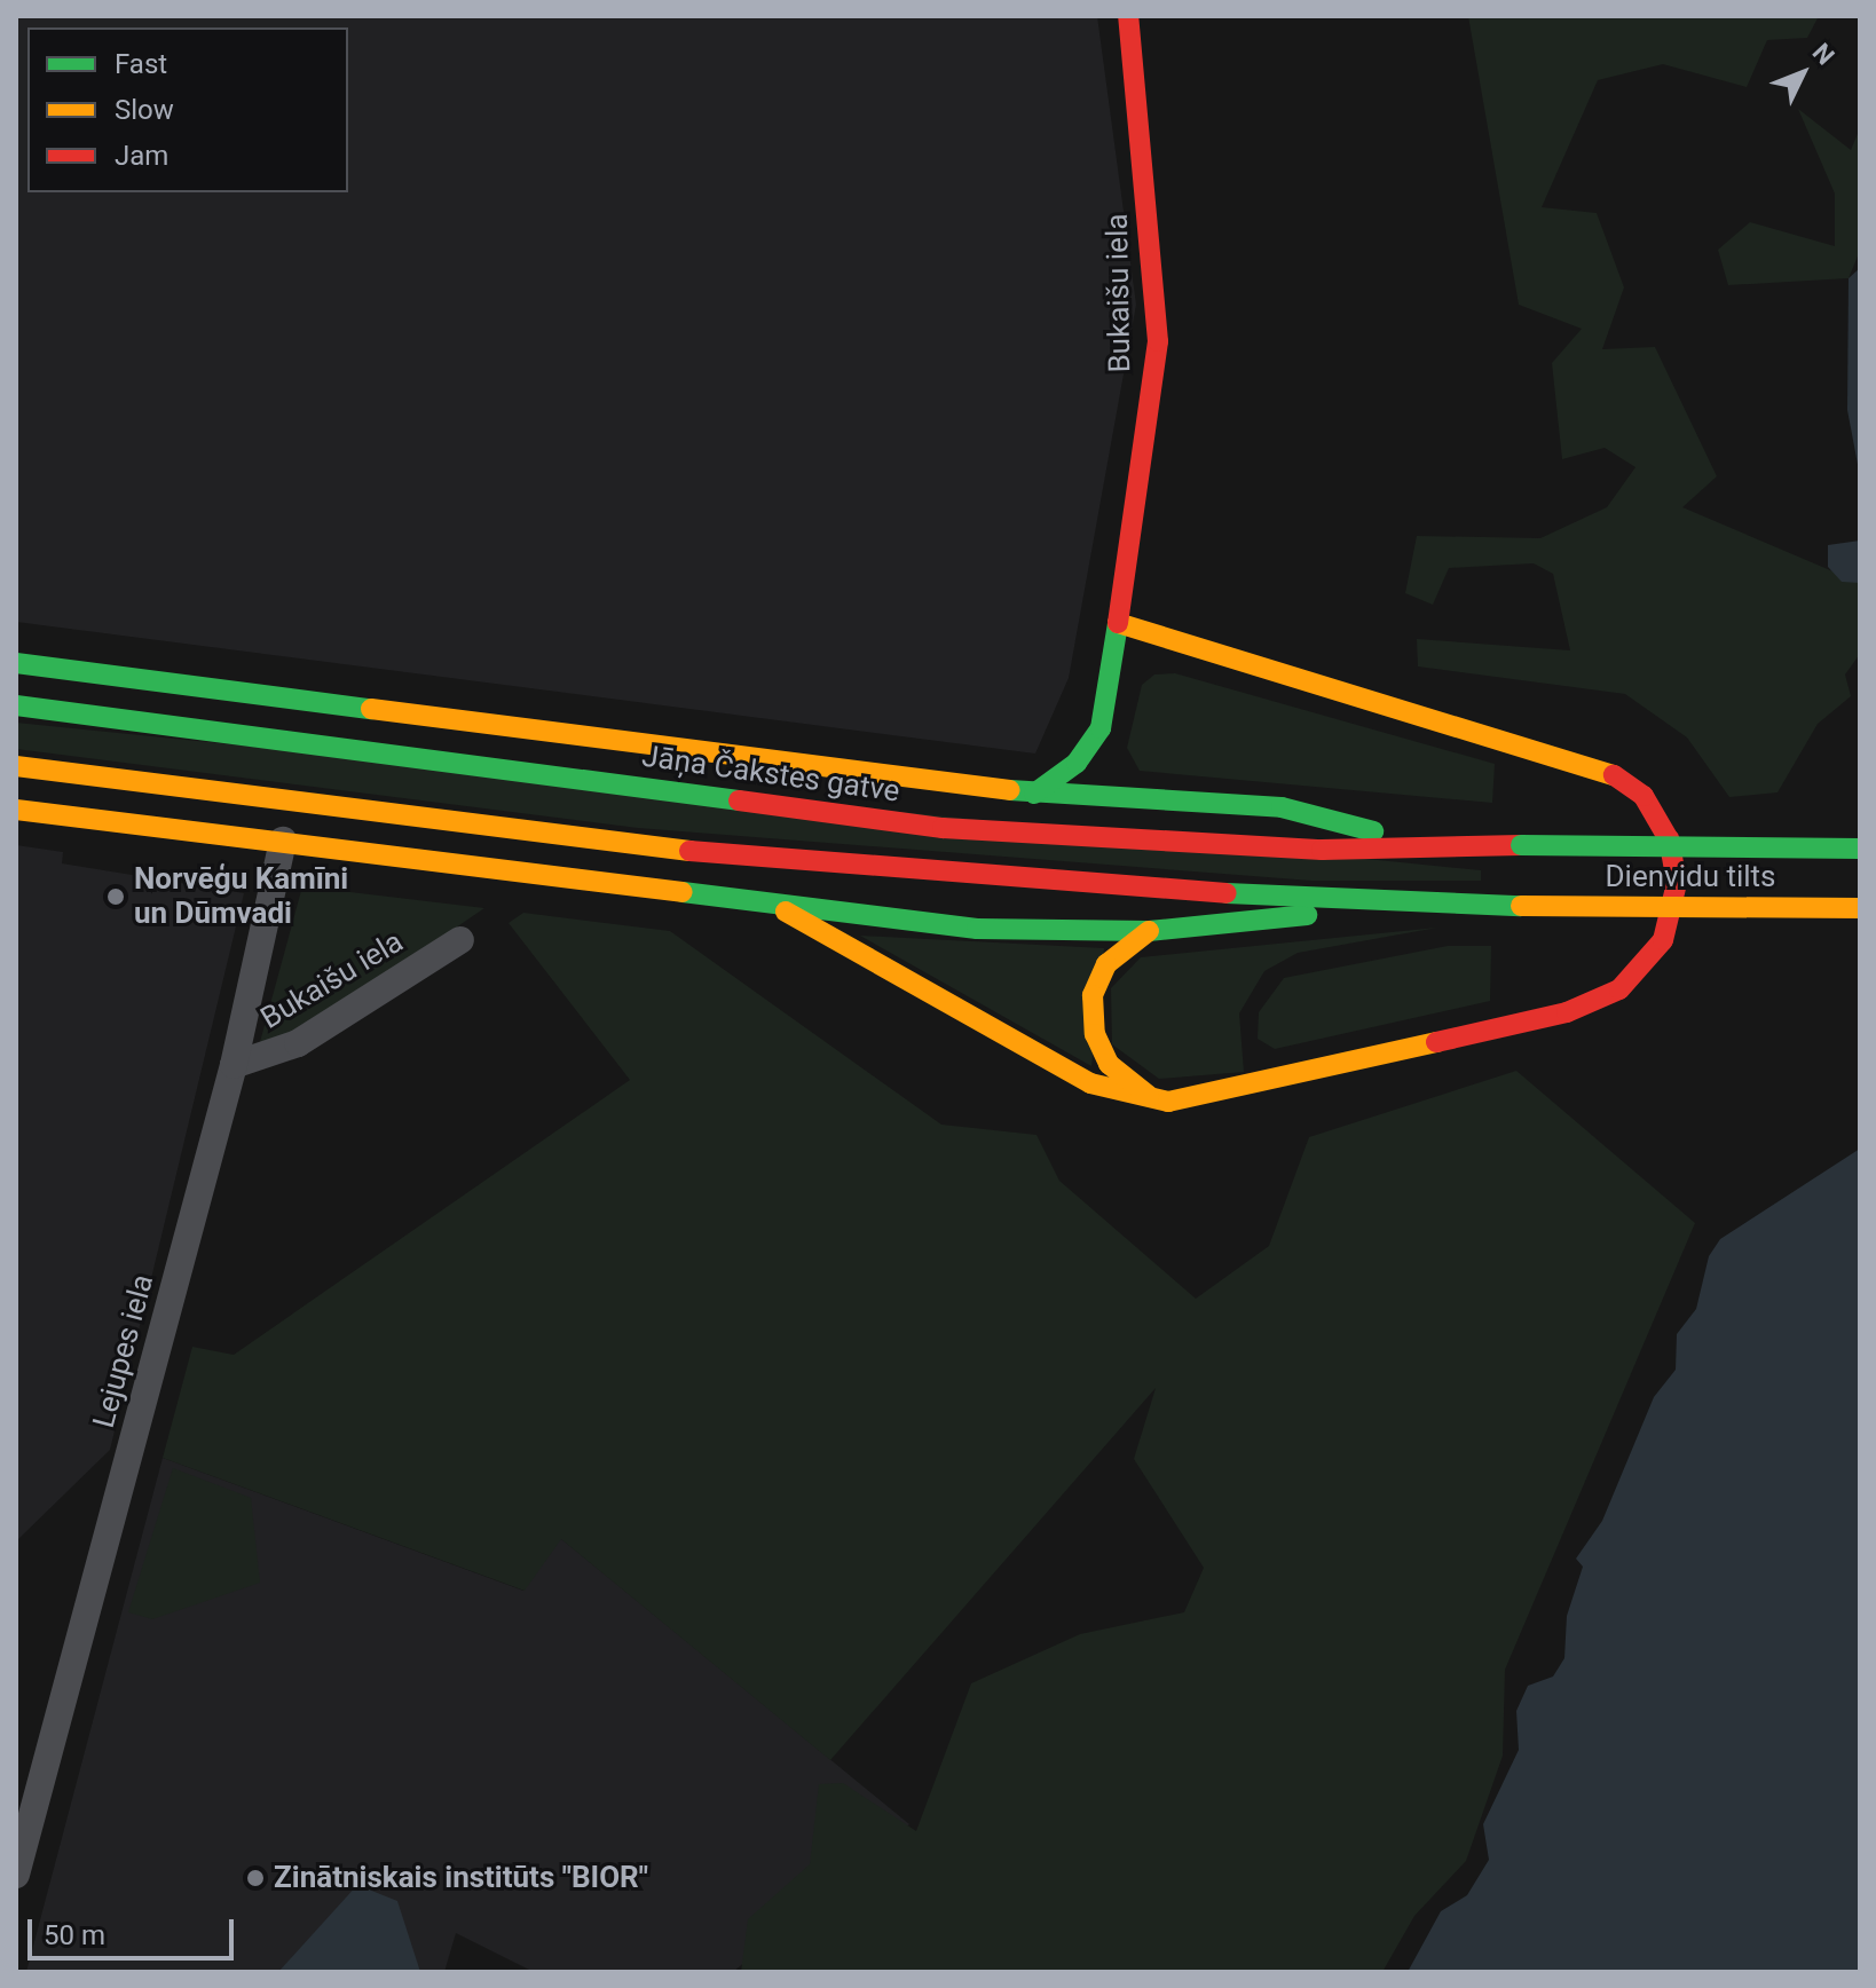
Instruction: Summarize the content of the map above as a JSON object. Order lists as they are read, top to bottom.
{
  "streets": {
    "main road": ["Bukaišu iela", "Jāņa Čakstes gatve", "Dienvidu tilts"],
    "street": ["Lejupes iela"]
  },
  "crossings": [
    ["Bukaišu iela", "Lejupes iela"],
    ["Jāņa Čakstes gatve", "Dienvidu tilts"]
  ],
  "places": ["Norvēģu Kamīni un Dūmvadi", "Zinātniskais institūts \"BIOR\""],
  "legend": ["Fast", "Slow", "Jam"],
  "scale_bar": "50 m",
  "north": "top right"
}
